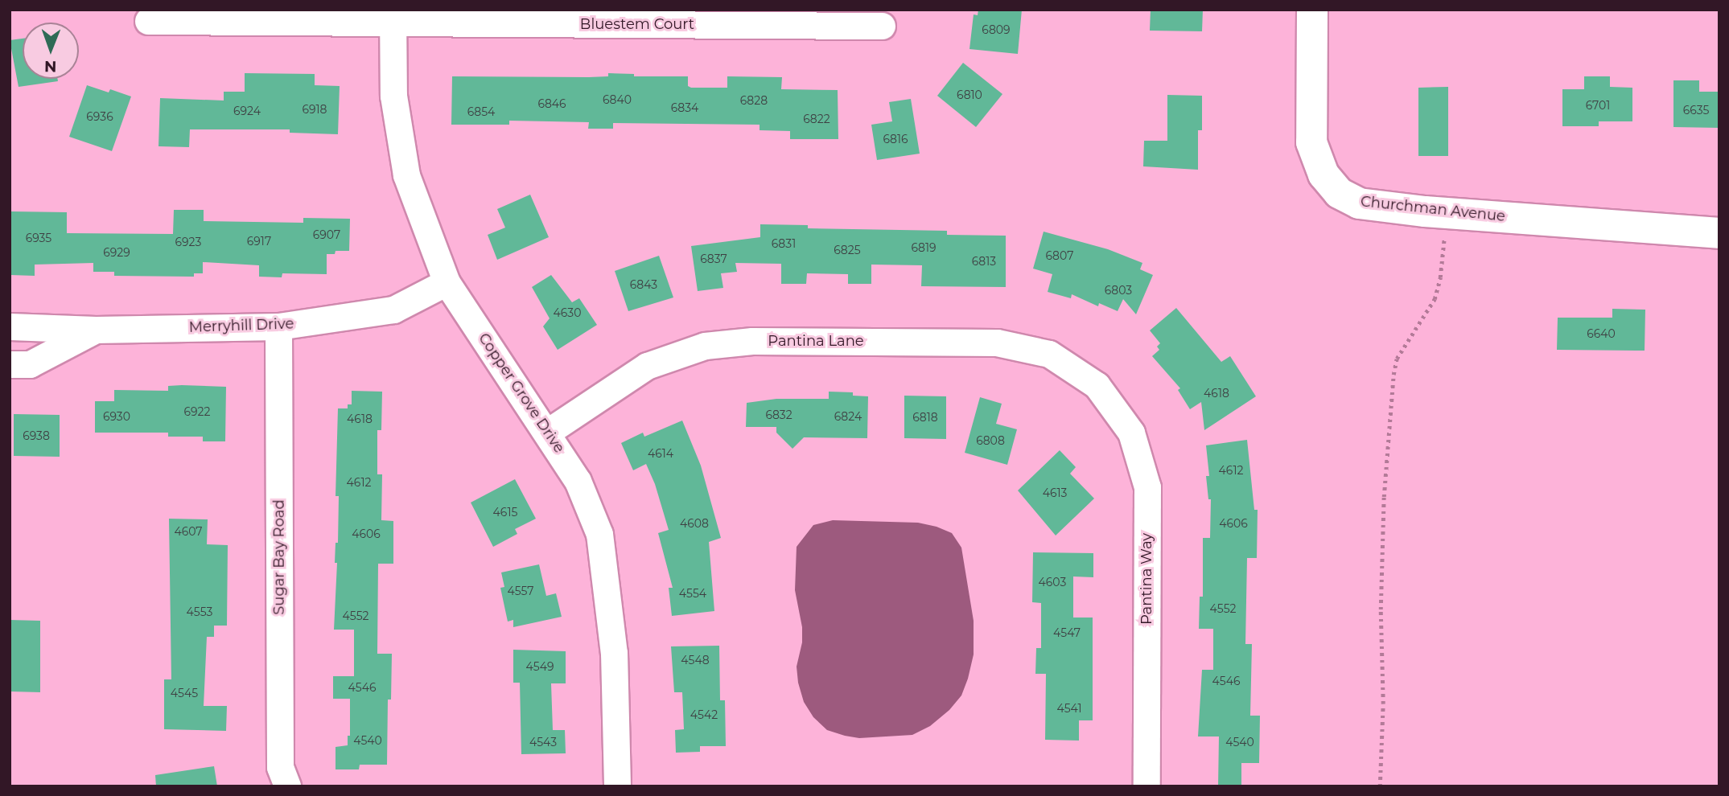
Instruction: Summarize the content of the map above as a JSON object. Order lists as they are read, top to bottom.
{
  "streets": {
    "street": [
      "Bluestem Court",
      "Churchman Avenue",
      "Merryhill Drive",
      "Pantina Lane",
      "Copper Grove Drive",
      "Sugar Bay Road",
      "Pantina Way"
    ]
  },
  "crossings": [
    ["Bluestem Court", "Copper Grove Drive"],
    ["Merryhill Drive", "Copper Grove Drive"],
    ["Merryhill Drive", "Sugar Bay Road"],
    ["Pantina Lane", "Copper Grove Drive"],
    ["Pantina Lane", "Pantina Way"]
  ],
  "house_numbers": [
    "6809",
    "6810",
    "6840",
    "6828",
    "6846",
    "6701",
    "6834",
    "6918",
    "6635",
    "6924",
    "6854",
    "6936",
    "6822",
    "6816",
    "6907",
    "6935",
    "6917",
    "6923",
    "6831",
    "6819",
    "6825",
    "6929",
    "6807",
    "6837",
    "6813",
    "6843",
    "6803",
    "4630",
    "6640",
    "4618",
    "6922",
    "6832",
    "6930",
    "6824",
    "6818",
    "4618",
    "6938",
    "6808",
    "4614",
    "4612",
    "4612",
    "4613",
    "4615",
    "4608",
    "4606",
    "4607",
    "4606",
    "4603",
    "4557",
    "4554",
    "4552",
    "4553",
    "4552",
    "4547",
    "4548",
    "4549",
    "4546",
    "4546",
    "4545",
    "4541",
    "4542",
    "4540",
    "4543",
    "4540"
  ],
  "north": "bottom"
}
